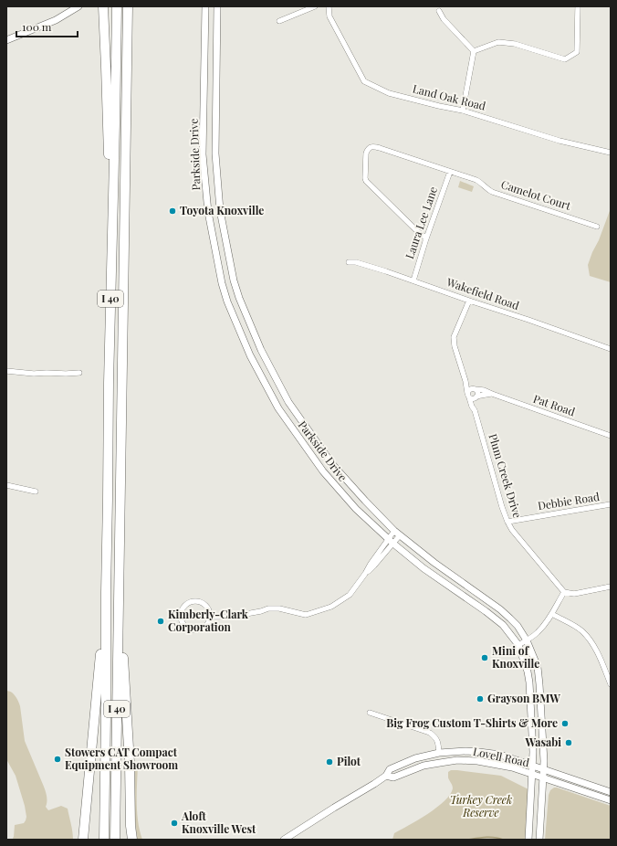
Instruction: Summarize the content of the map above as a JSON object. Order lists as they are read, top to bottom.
{
  "streets": {
    "highway": ["I 40"],
    "street": [
      "Land Oak Road",
      "Parkside Drive",
      "Camelot Court",
      "Laura Lee Lane",
      "Wakefield Road",
      "Pat Road",
      "Plum Creek Drive",
      "Debbie Road",
      "Lovell Road"
    ]
  },
  "crossings": [
    ["Parkside Drive", "Lovell Road"],
    ["Camelot Court", "Laura Lee Lane"],
    ["Laura Lee Lane", "Wakefield Road"],
    ["Wakefield Road", "Plum Creek Drive"],
    ["Pat Road", "Plum Creek Drive"],
    ["Plum Creek Drive", "Debbie Road"]
  ],
  "parks": ["Turkey Creek Reserve"],
  "places": [
    "Toyota Knoxville",
    "Kimberly-Clark Corporation",
    "Mini of Knoxville",
    "Grayson BMW",
    "Big Frog Custom T-Shirts & More",
    "Wasabi",
    "Stowers CAT Compact Equipment Showroom",
    "Pilot",
    "Aloft Knoxville West"
  ],
  "scale_bar": "100 m"
}
